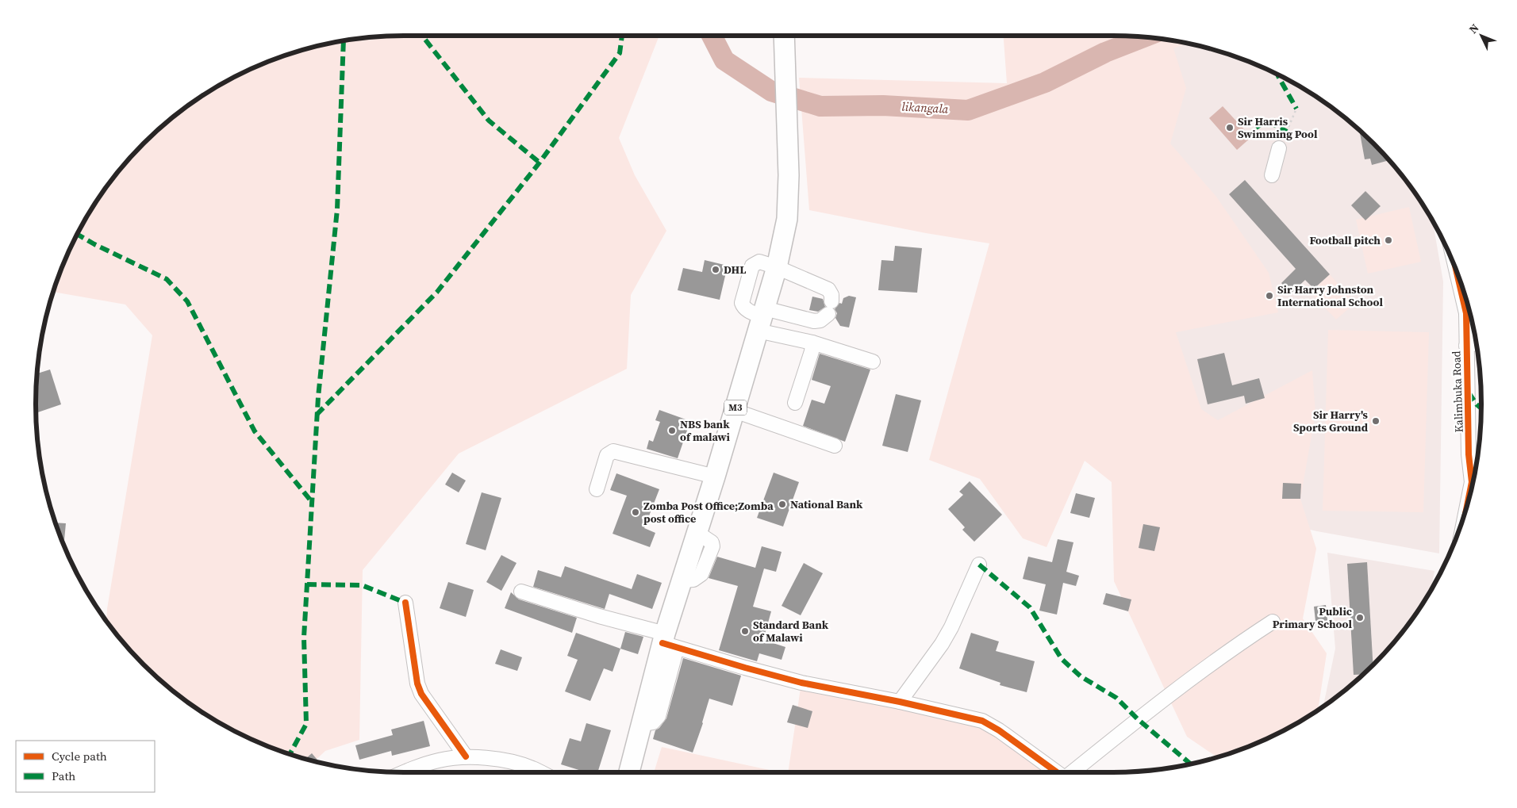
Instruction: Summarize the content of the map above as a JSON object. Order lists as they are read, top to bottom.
{
  "streets": {
    "highway": ["M3"],
    "street": ["Kalimbuka Road"]
  },
  "water": ["likangala"],
  "places": [
    "Sir Harris Swimming Pool",
    "Football pitch",
    "DHL",
    "Sir Harry Johnston International School",
    "Sir Harry's Sports Ground",
    "NBS bank of malawi",
    "National Bank",
    "Zomba Post Office;Zomba post office",
    "Public Primary School",
    "Standard Bank of Malawi"
  ],
  "legend": ["Cycle path", "Path"],
  "north": "top left"
}
